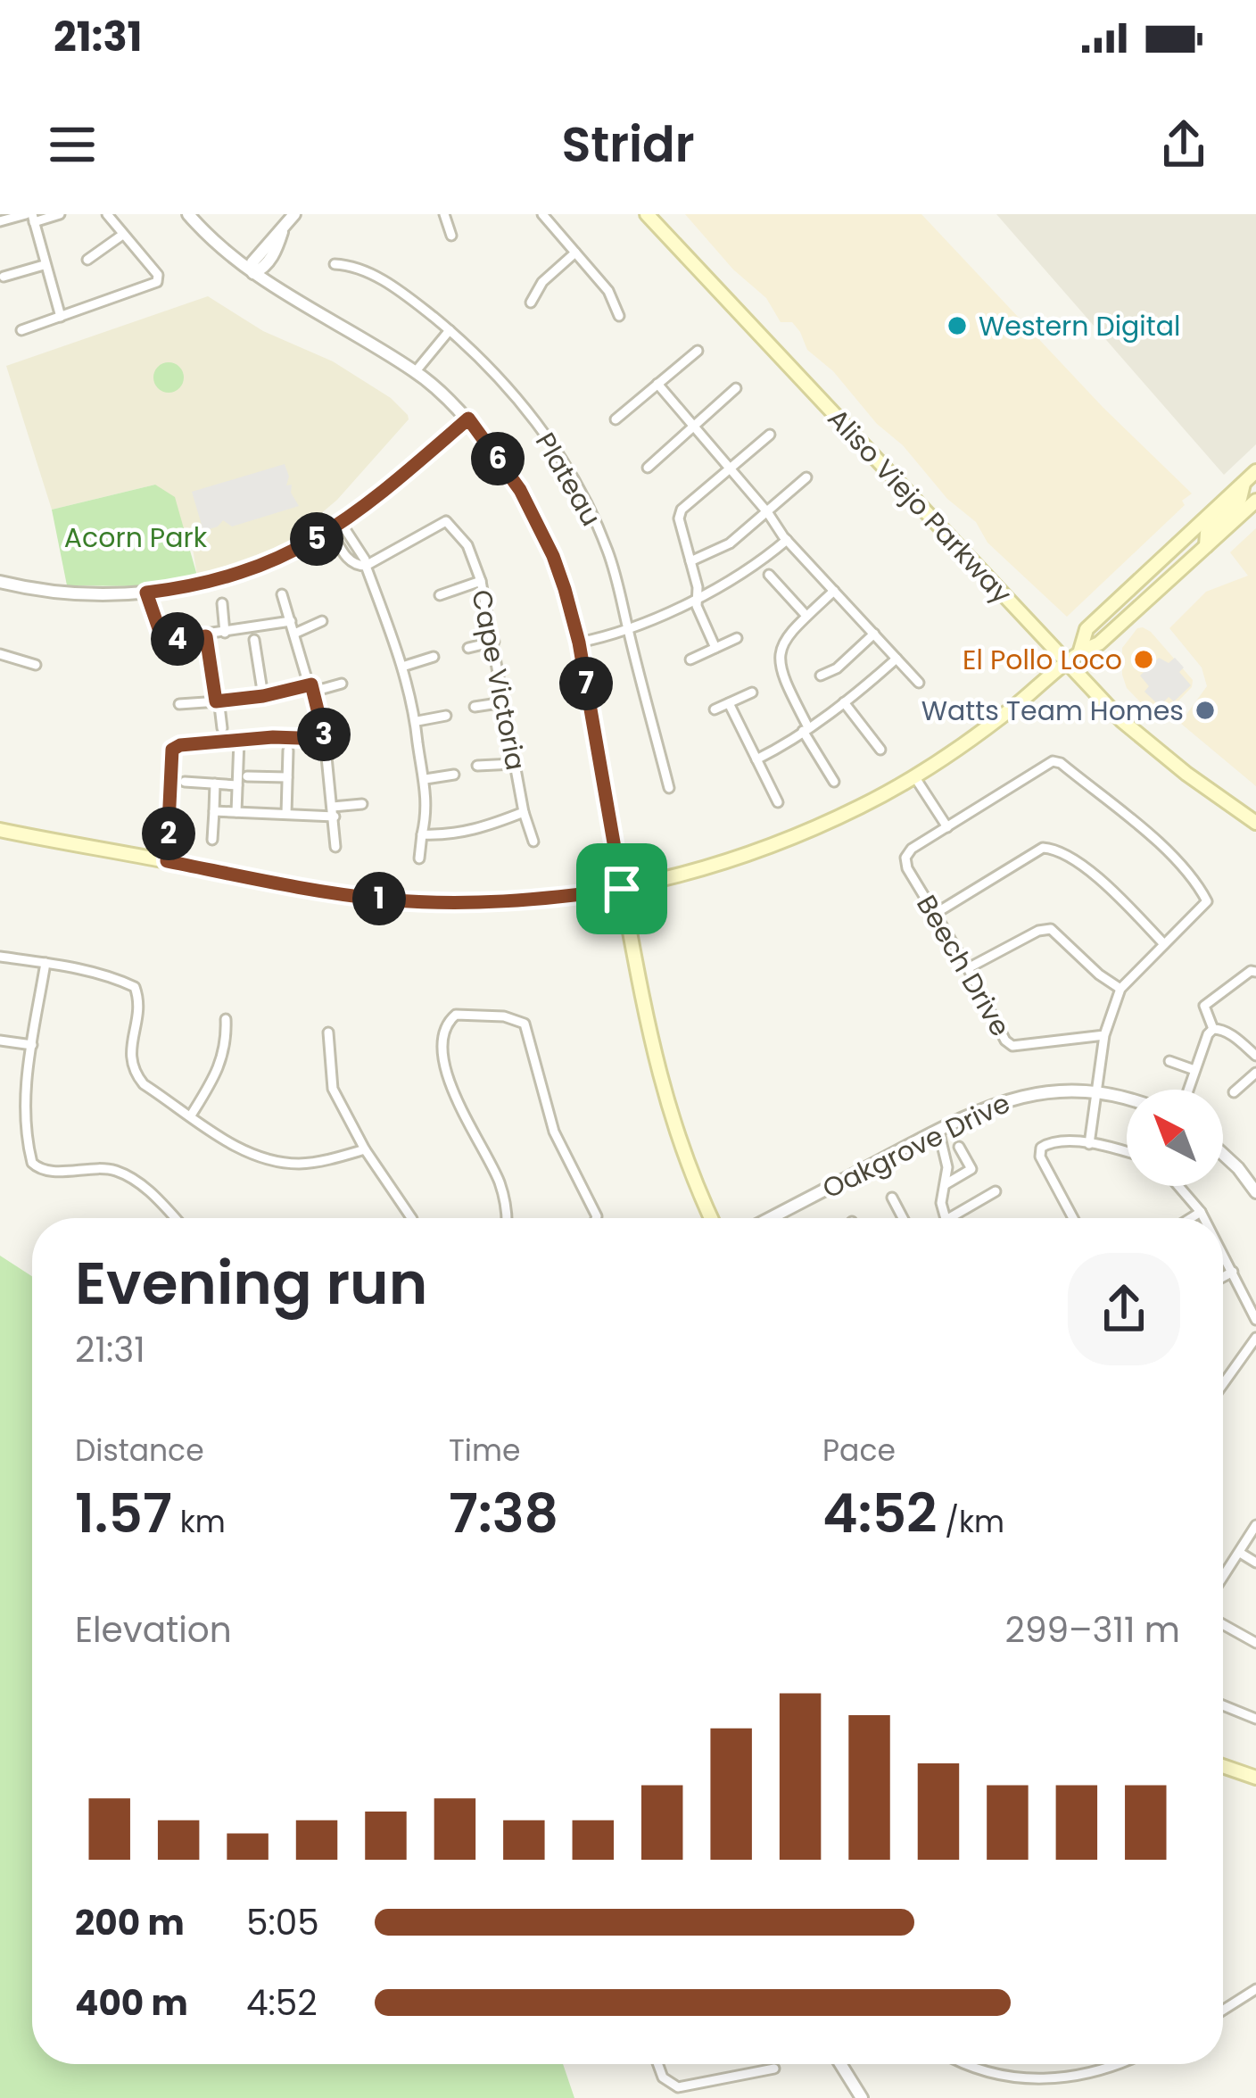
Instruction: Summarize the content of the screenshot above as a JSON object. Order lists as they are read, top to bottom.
{
  "streets": {
    "main road": ["Aliso Viejo Parkway"],
    "street": [
      "Plateau",
      "Cape Victoria",
      "Beech Drive",
      "Oakgrove Drive"
    ]
  },
  "parks": ["Acorn Park"],
  "places": ["Western Digital", "El Pollo Loco", "Watts Team Homes"],
  "north": "top left",
  "page": {
    "status": "21:31",
    "header": "Stridr",
    "pins": [
      "6",
      "5",
      "4",
      "7",
      "3",
      "2",
      "1"
    ],
    "heading": ["Evening run", "21:31"],
    "stats": [
      ["Distance", "1.57 km"],
      ["Time", "7:38"],
      ["Pace", "4:52 /km"]
    ],
    "chart": ["Elevation", "299–311 m"],
    "list": [
      {
        "name": "200 m",
        "note": "5:05"
      },
      {
        "name": "400 m",
        "note": "4:52"
      }
    ]
  }
}
